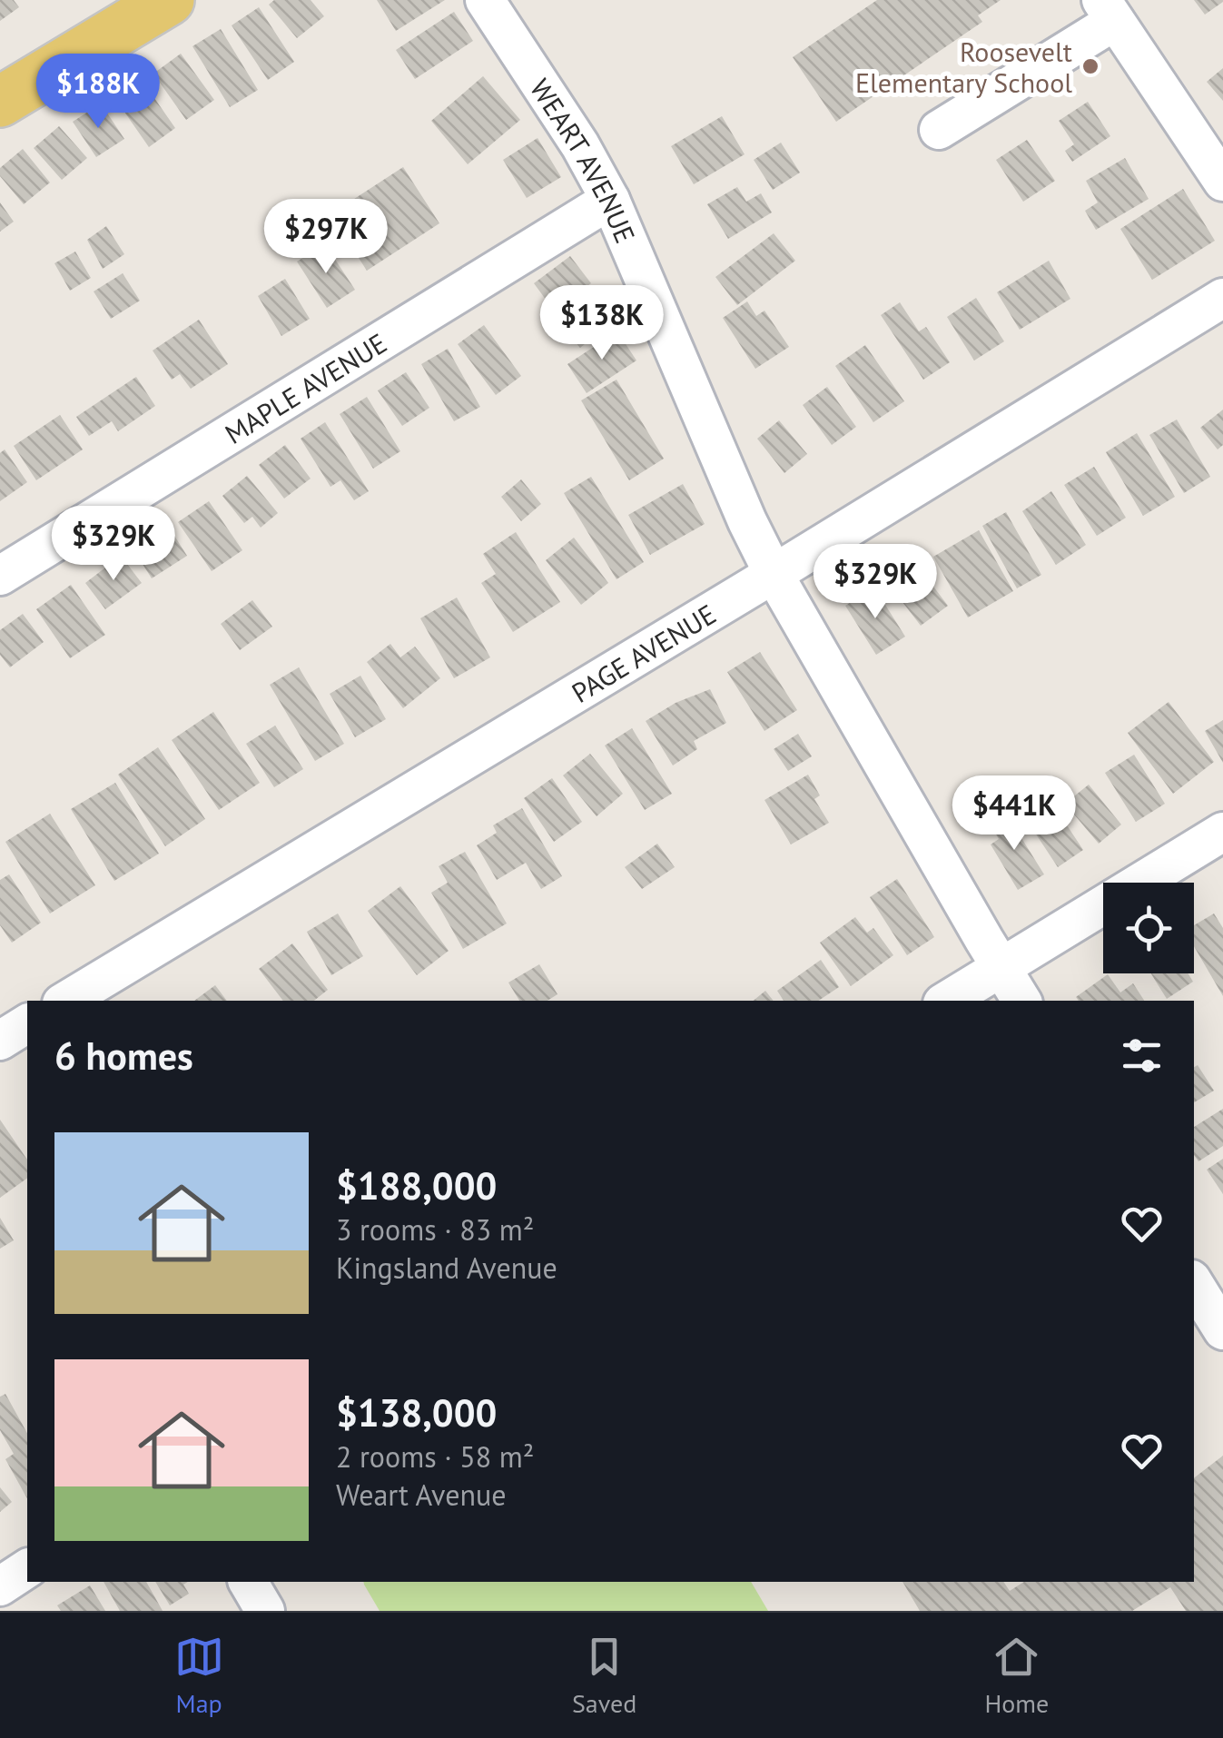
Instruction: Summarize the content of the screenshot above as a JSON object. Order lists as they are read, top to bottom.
{
  "streets": {
    "street": ["WEART AVENUE", "MAPLE AVENUE", "PAGE AVENUE"]
  },
  "crossings": [
    ["WEART AVENUE", "MAPLE AVENUE"],
    ["WEART AVENUE", "PAGE AVENUE"]
  ],
  "places": ["Roosevelt Elementary School"],
  "page": {
    "price": [
      "$188K",
      "$297K",
      "$138K",
      "$329K",
      "$329K",
      "$441K"
    ],
    "heading": "6 homes",
    "list": [
      {
        "name": "$188,000",
        "note": "3 rooms · 83 m² · Kingsland Avenue"
      },
      {
        "name": "$138,000",
        "note": "2 rooms · 58 m² · Weart Avenue"
      }
    ],
    "tabs": ["Map", "Saved", "Home"]
  }
}
